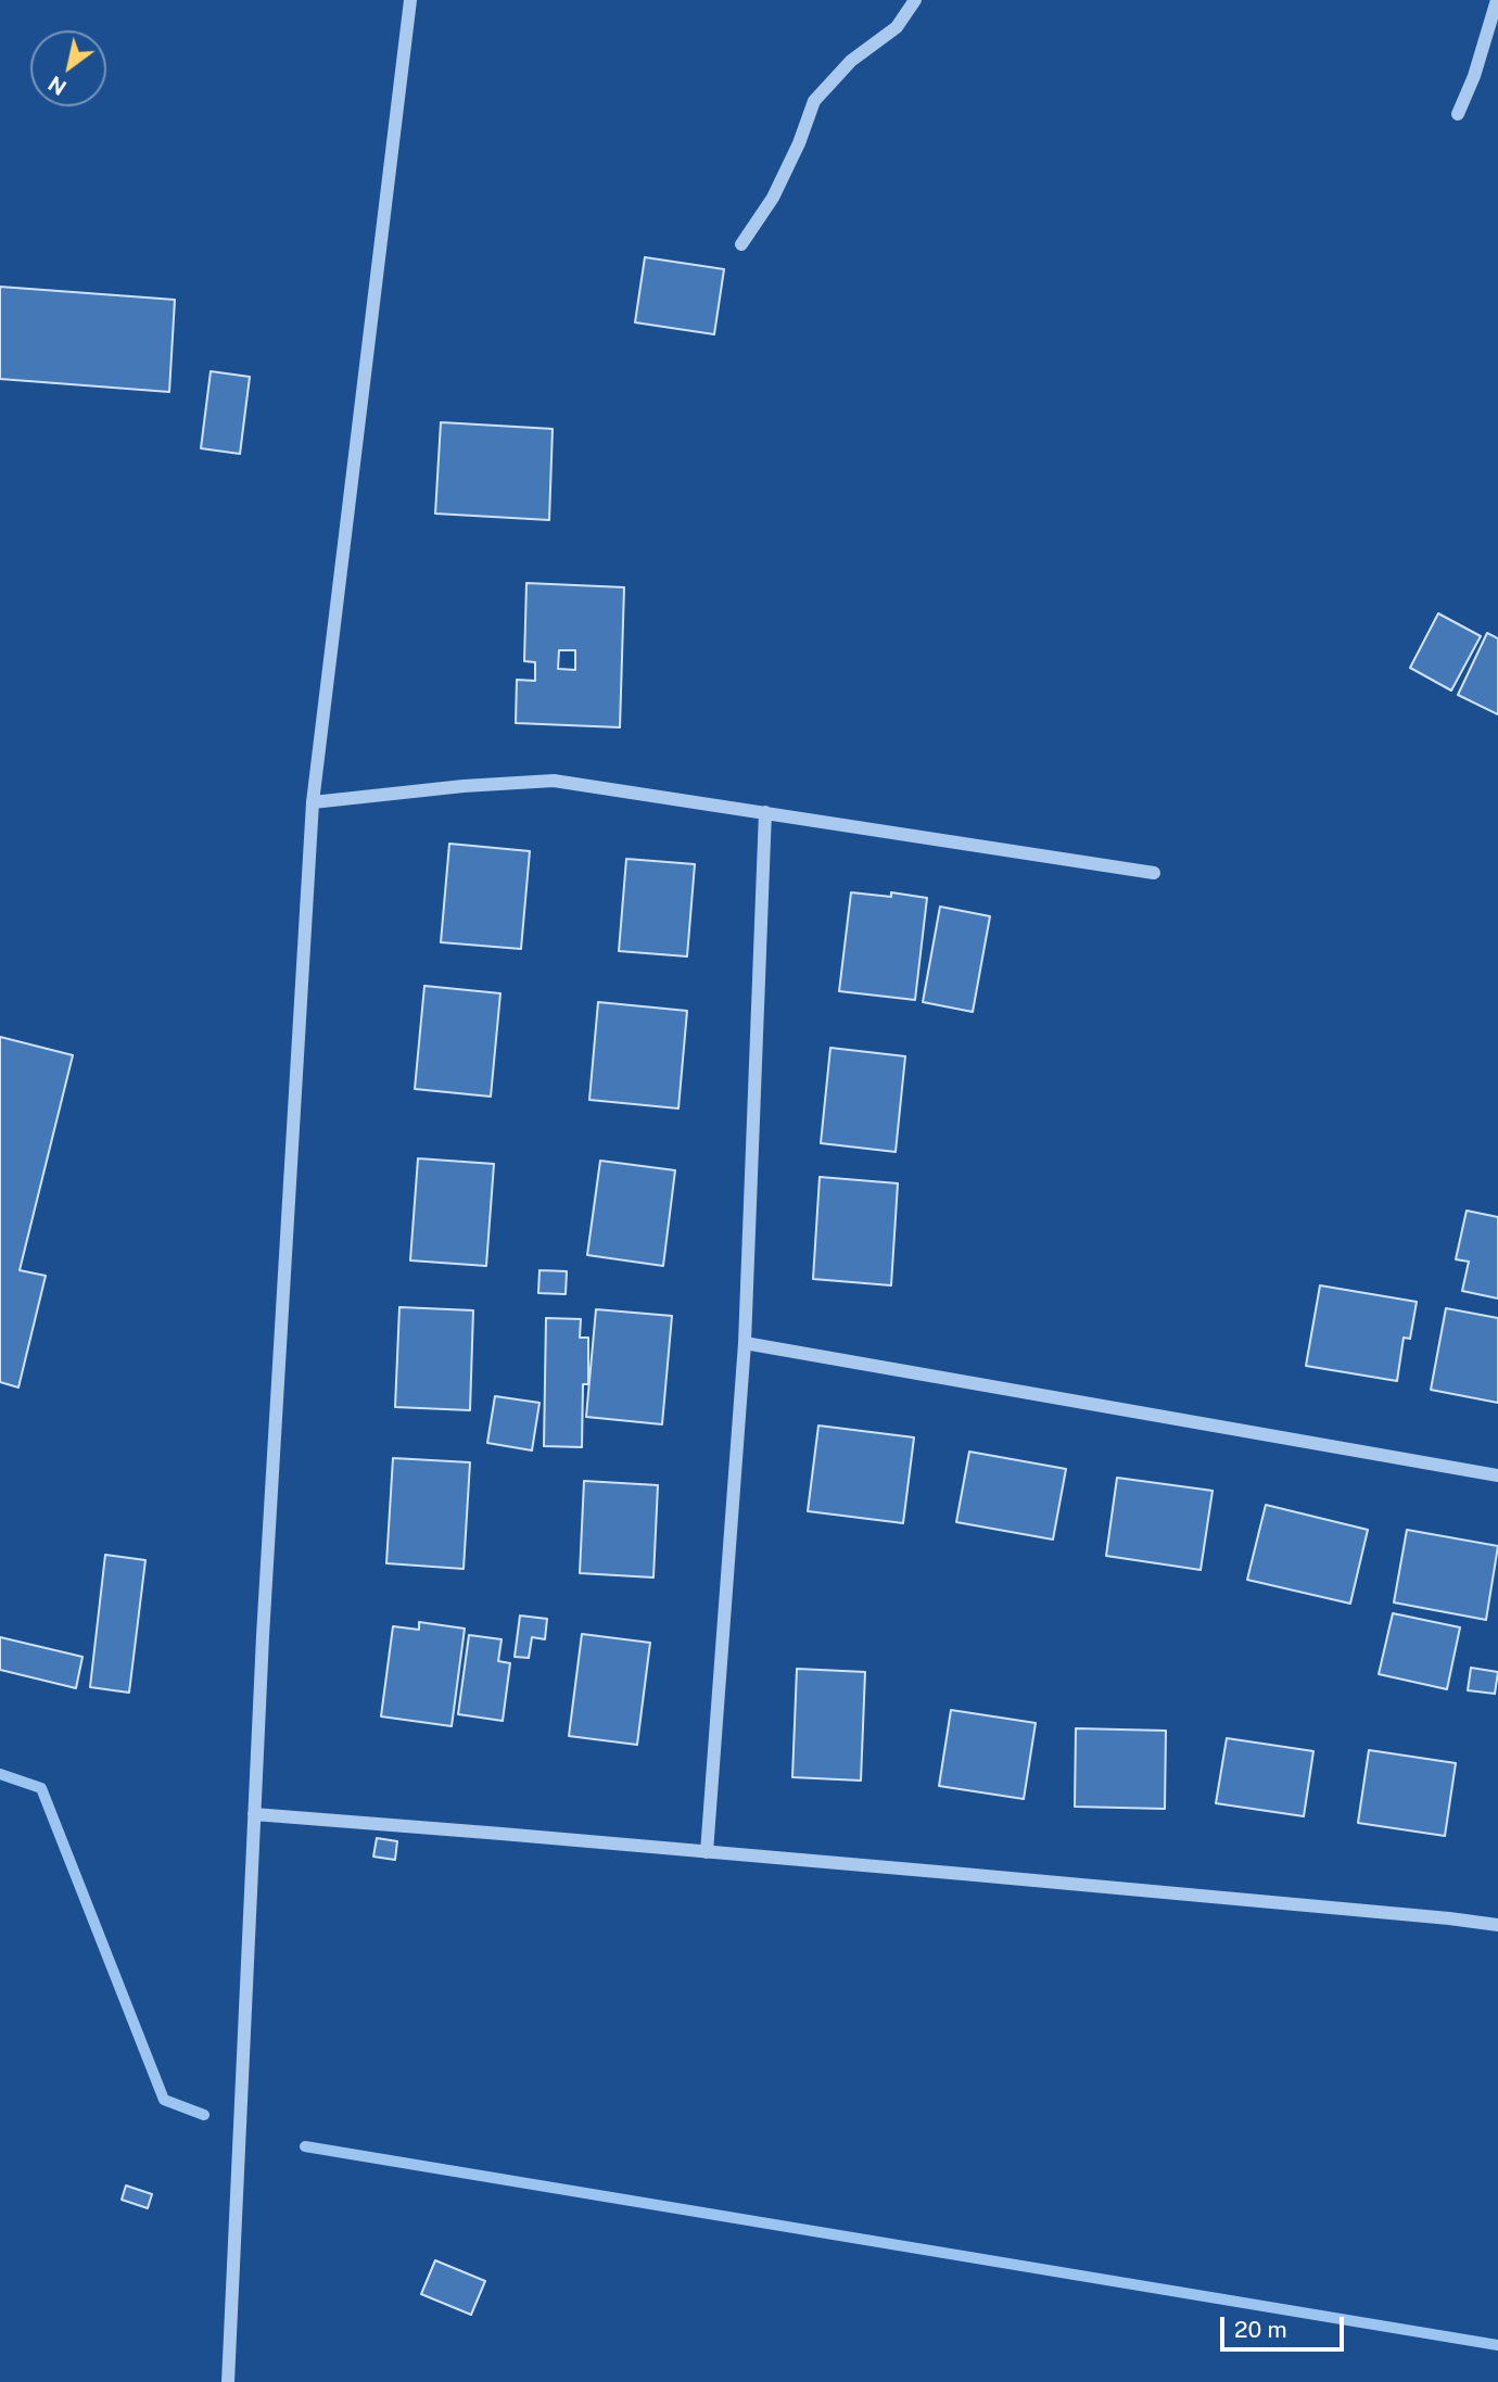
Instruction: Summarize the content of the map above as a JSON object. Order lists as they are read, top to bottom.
{
  "scale_bar": "20 m",
  "north": "bottom left"
}
